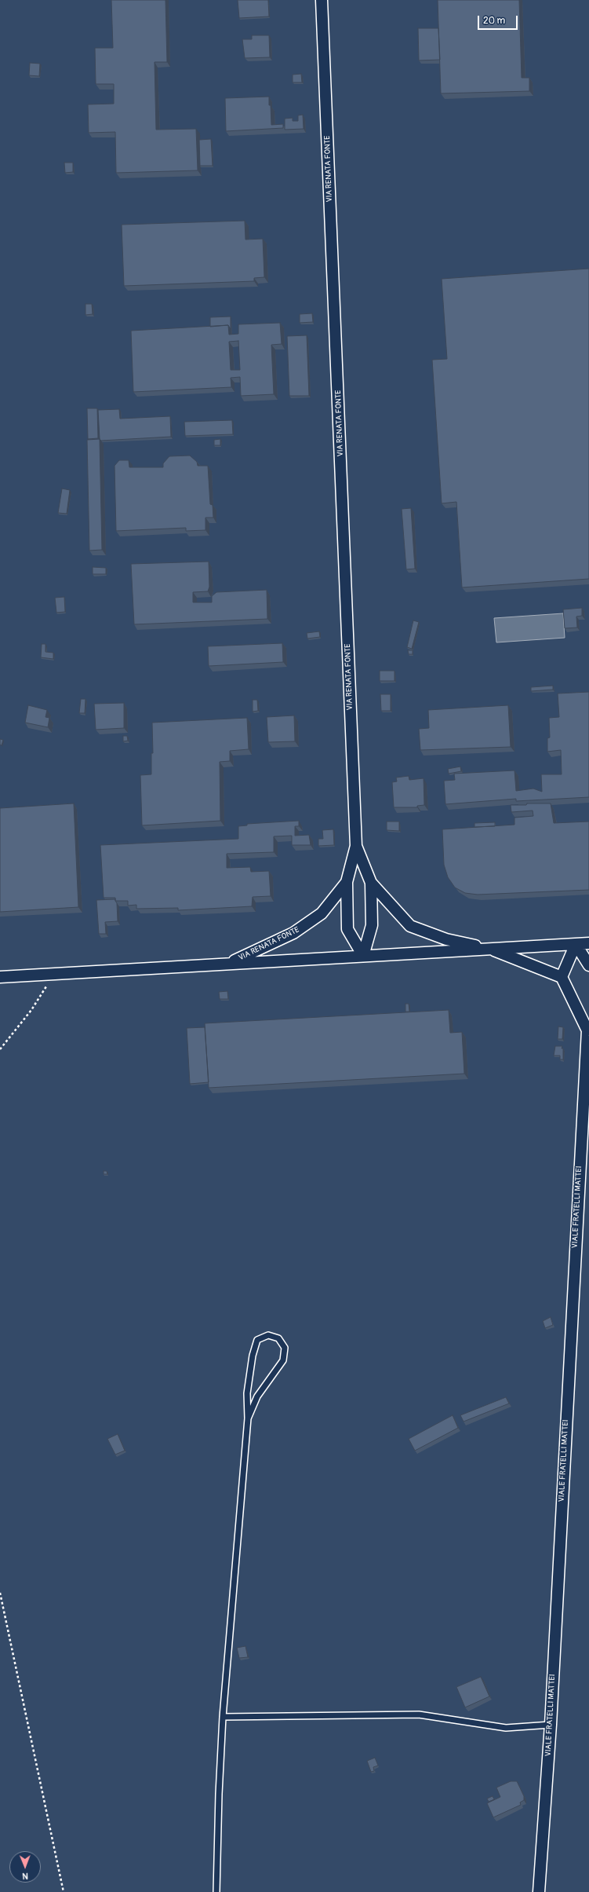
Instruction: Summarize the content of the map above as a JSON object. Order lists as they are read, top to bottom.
{
  "streets": {
    "street": ["VIA RENATA FONTE", "VIALE FRATELLI MATTEI"]
  },
  "scale_bar": "20 m",
  "north": "bottom"
}
